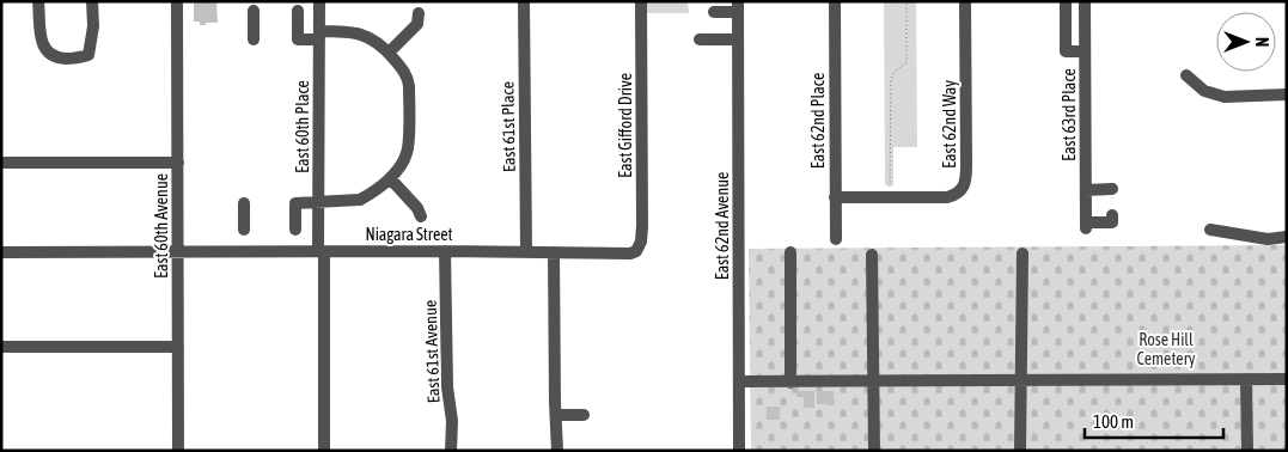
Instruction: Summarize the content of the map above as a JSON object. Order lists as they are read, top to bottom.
{
  "streets": {
    "street": [
      "East 63rd Place",
      "East 62nd Place",
      "East 62nd Way",
      "East Gifford Drive",
      "East 60th Place",
      "East 61st Place",
      "East 60th Avenue",
      "East 62nd Avenue",
      "Niagara Street",
      "East 61st Avenue"
    ]
  },
  "crossings": [
    ["East 62nd Place", "East 62nd Way"],
    ["East Gifford Drive", "Niagara Street"],
    ["East 60th Place", "Niagara Street"],
    ["East 61st Place", "Niagara Street"],
    ["East 60th Avenue", "Niagara Street"],
    ["Niagara Street", "East 61st Avenue"]
  ],
  "parks": ["Rose Hill Cemetery"],
  "scale_bar": "100 m",
  "north": "right"
}
